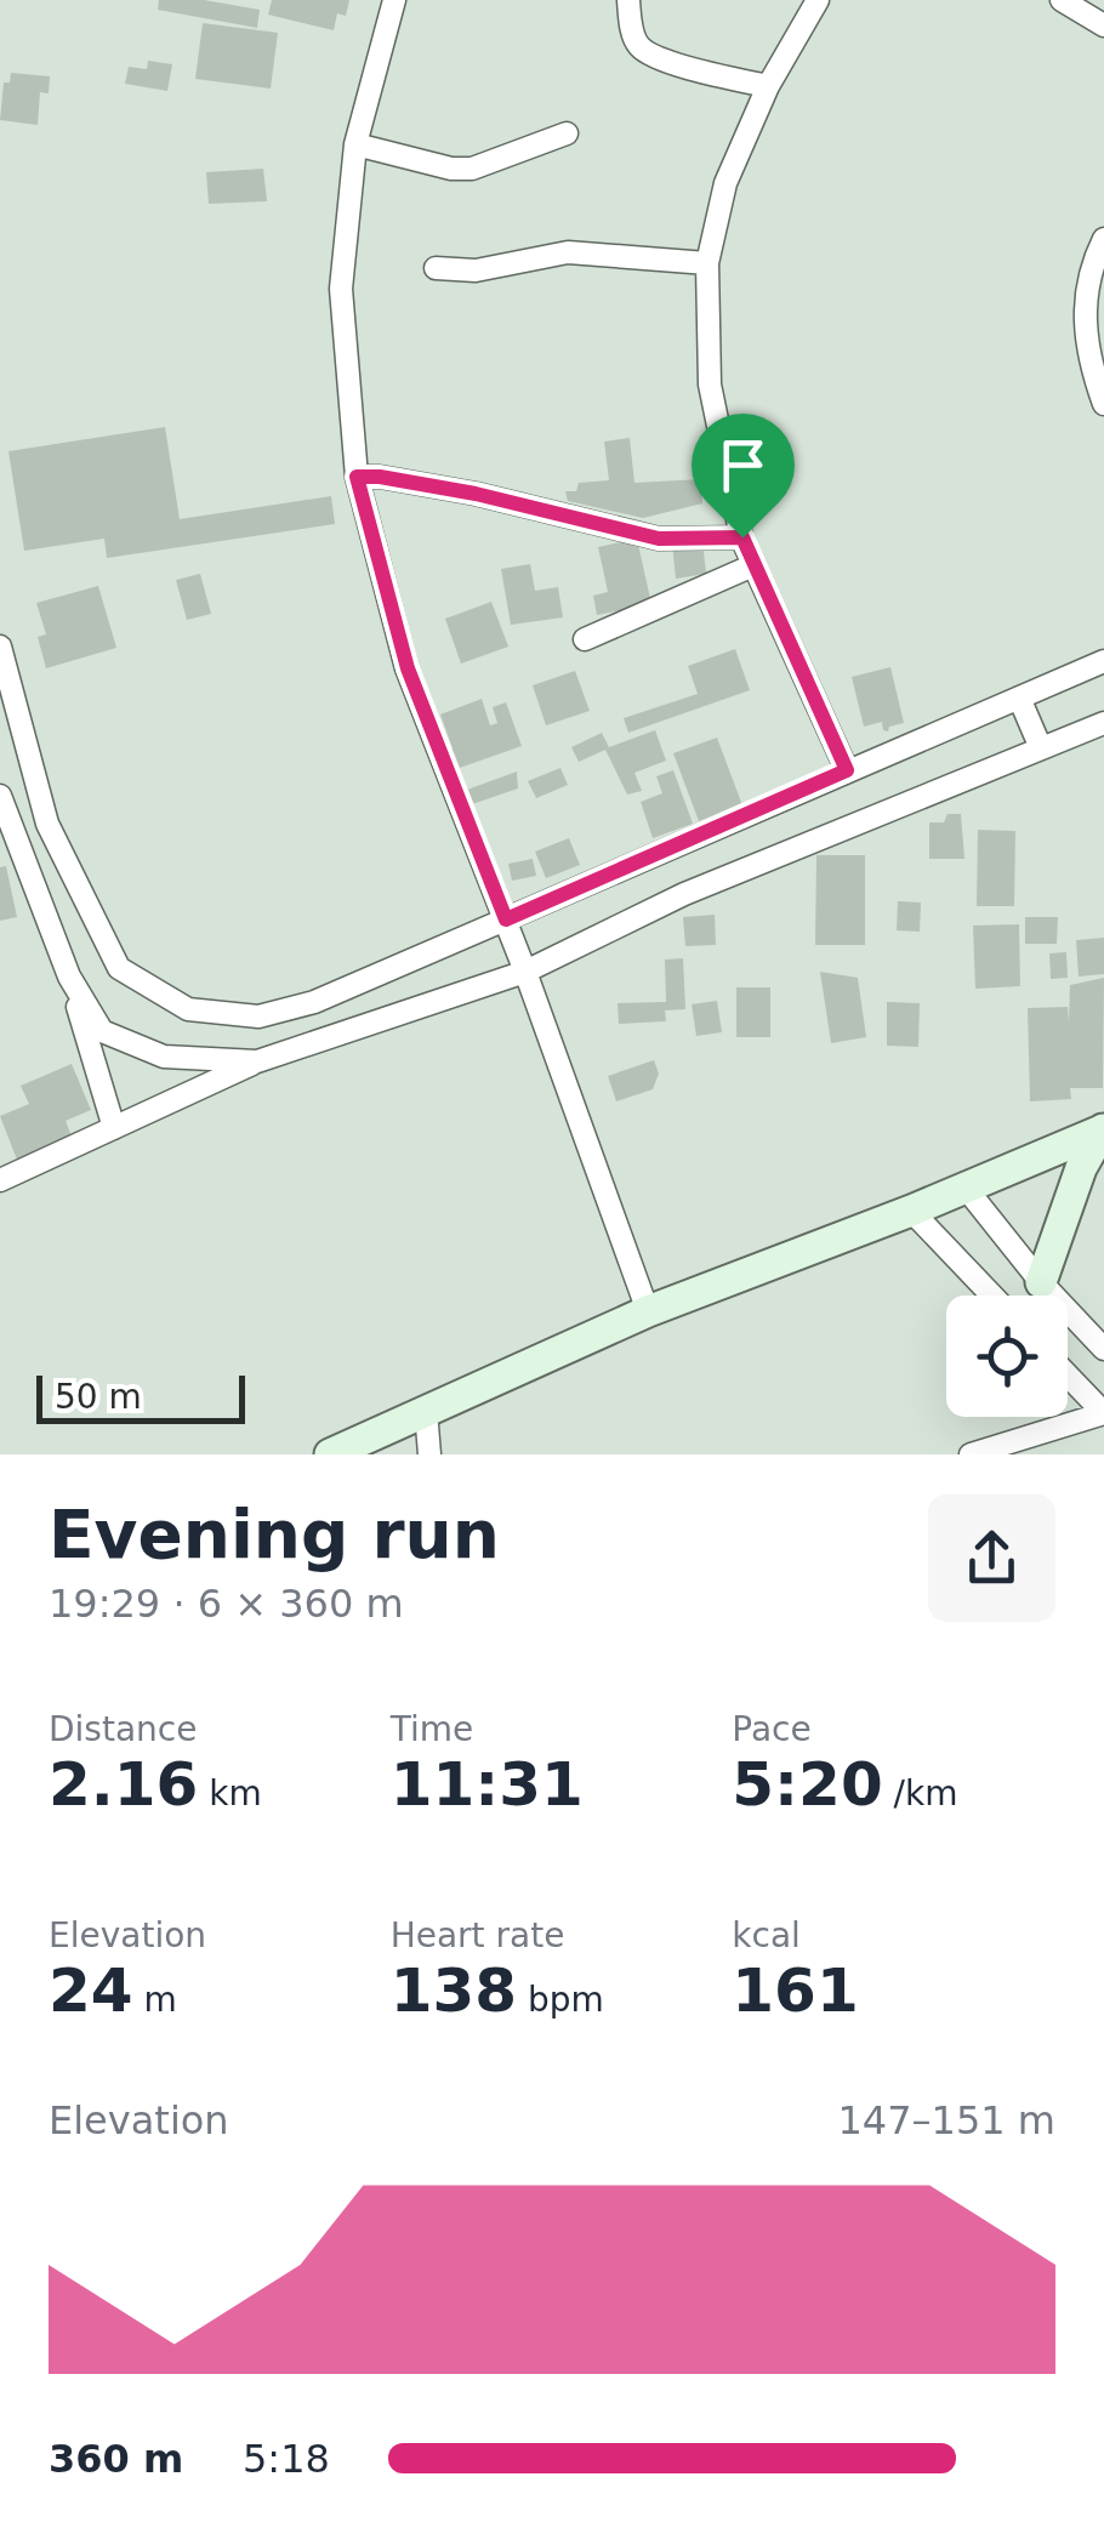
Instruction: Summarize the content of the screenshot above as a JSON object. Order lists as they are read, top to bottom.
{
  "scale_bar": "50 m",
  "page": {
    "scale": "50 m",
    "heading": ["Evening run", "19:29 · 6 × 360 m"],
    "stats": [
      ["Distance", "2.16 km"],
      ["Time", "11:31"],
      ["Pace", "5:20 /km"],
      ["Elevation", "24 m"],
      ["Heart rate", "138 bpm"],
      ["kcal", "161"]
    ],
    "chart": ["Elevation", "147–151 m"],
    "list": [
      {
        "name": "360 m",
        "note": "5:18"
      }
    ]
  }
}
